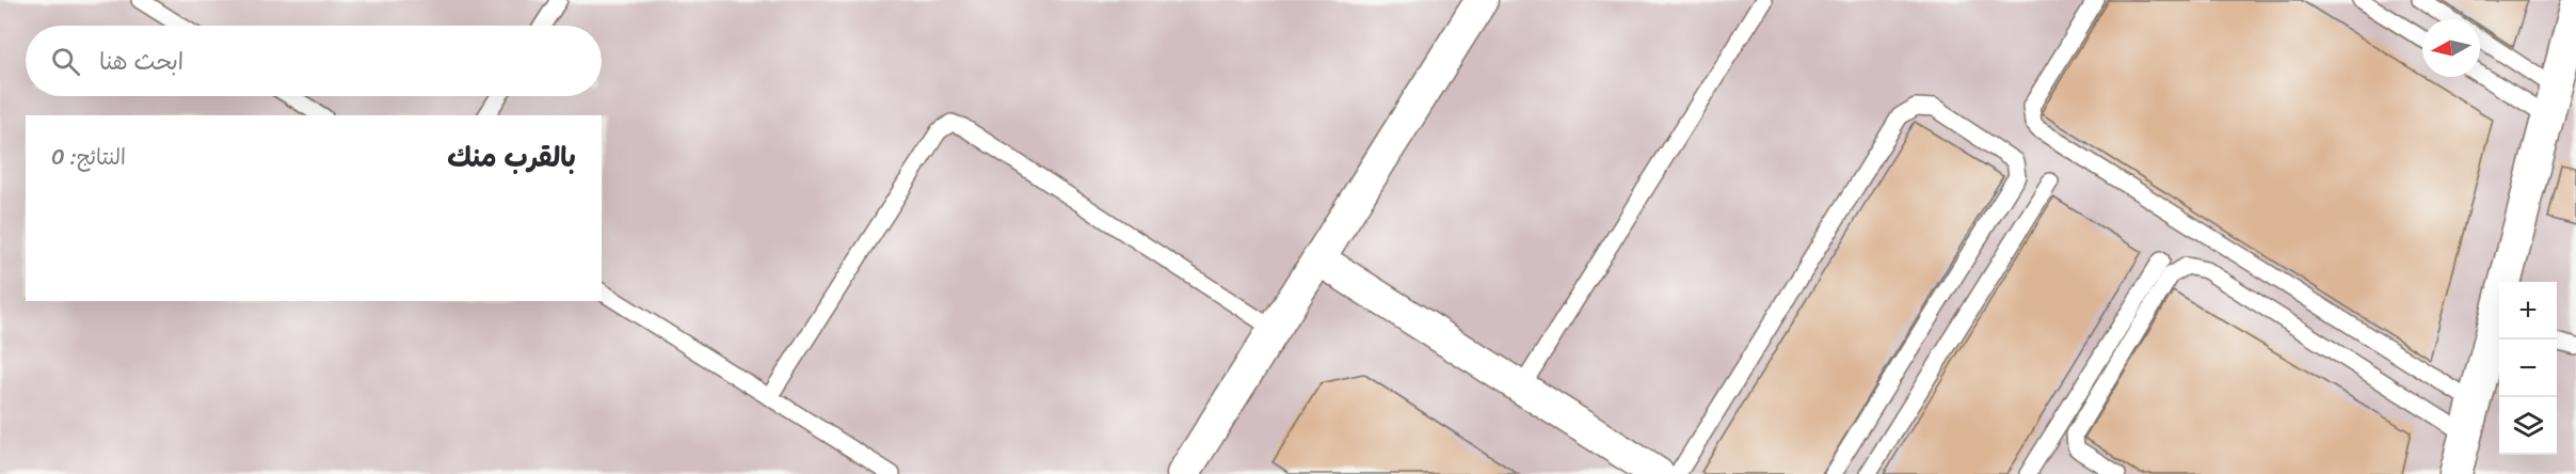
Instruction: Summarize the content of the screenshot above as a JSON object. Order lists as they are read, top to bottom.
{
  "north": "left",
  "page": {
    "search": "ابحث هنا",
    "heading": ["بالقرب منك", "النتائج: 0"],
    "map_buttons": ["+", "−"]
  }
}
